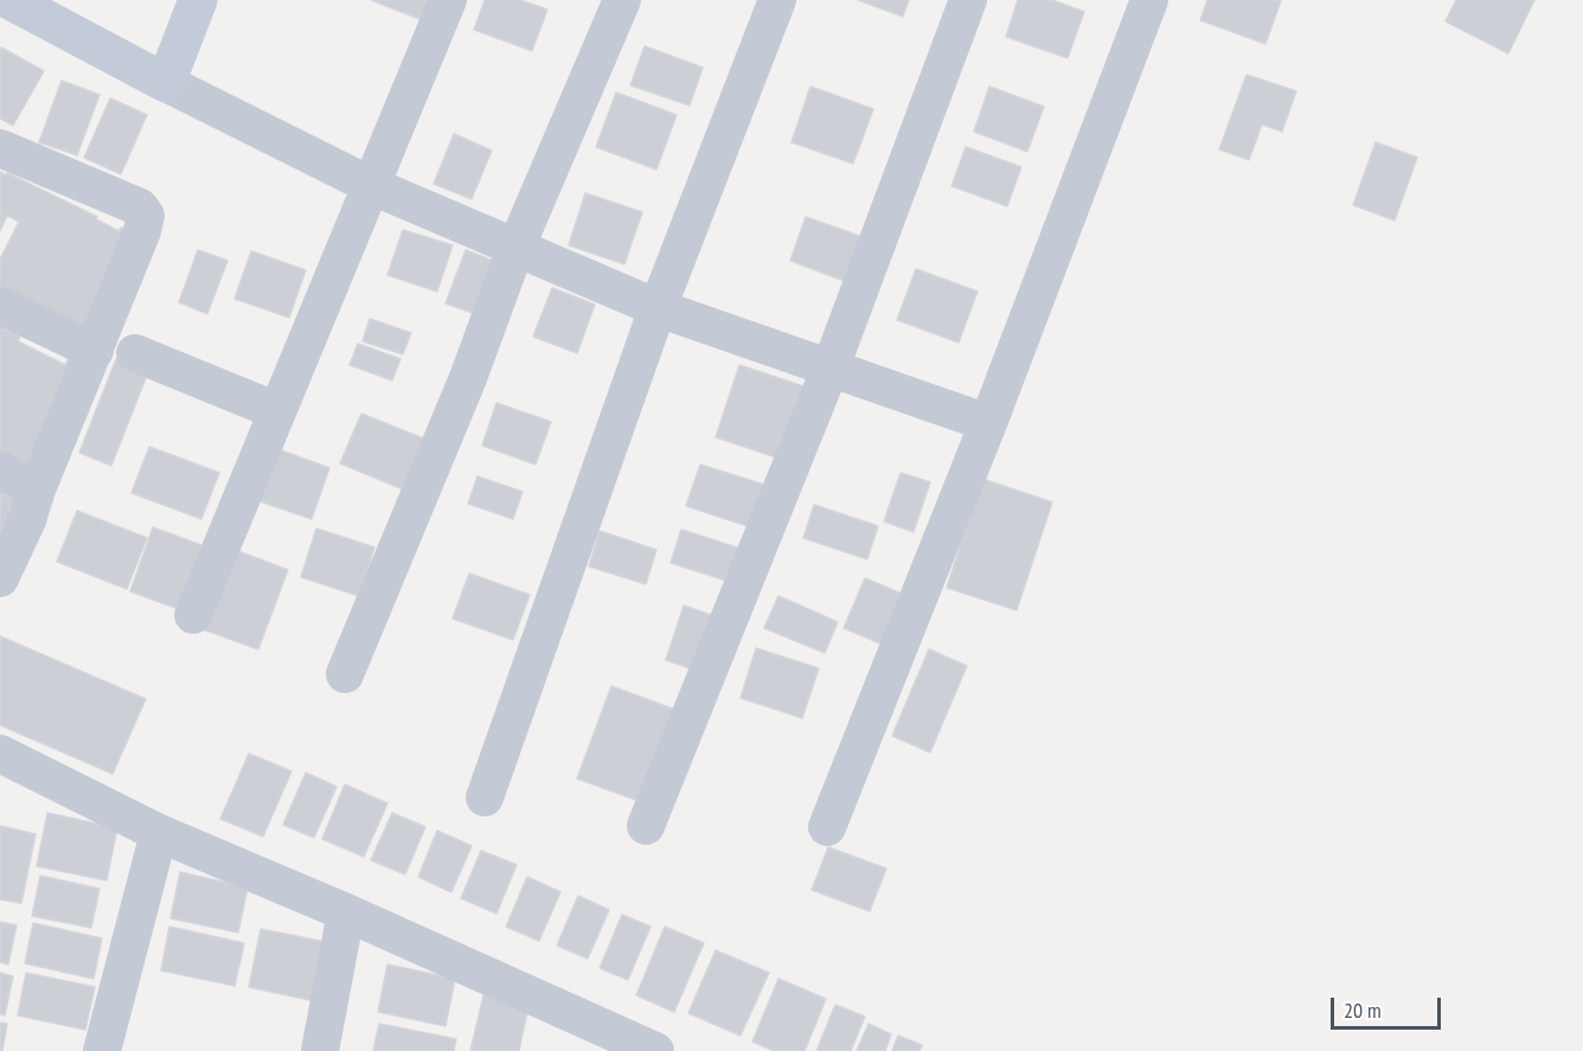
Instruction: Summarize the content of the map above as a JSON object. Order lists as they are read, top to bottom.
{
  "scale_bar": "20 m"
}
